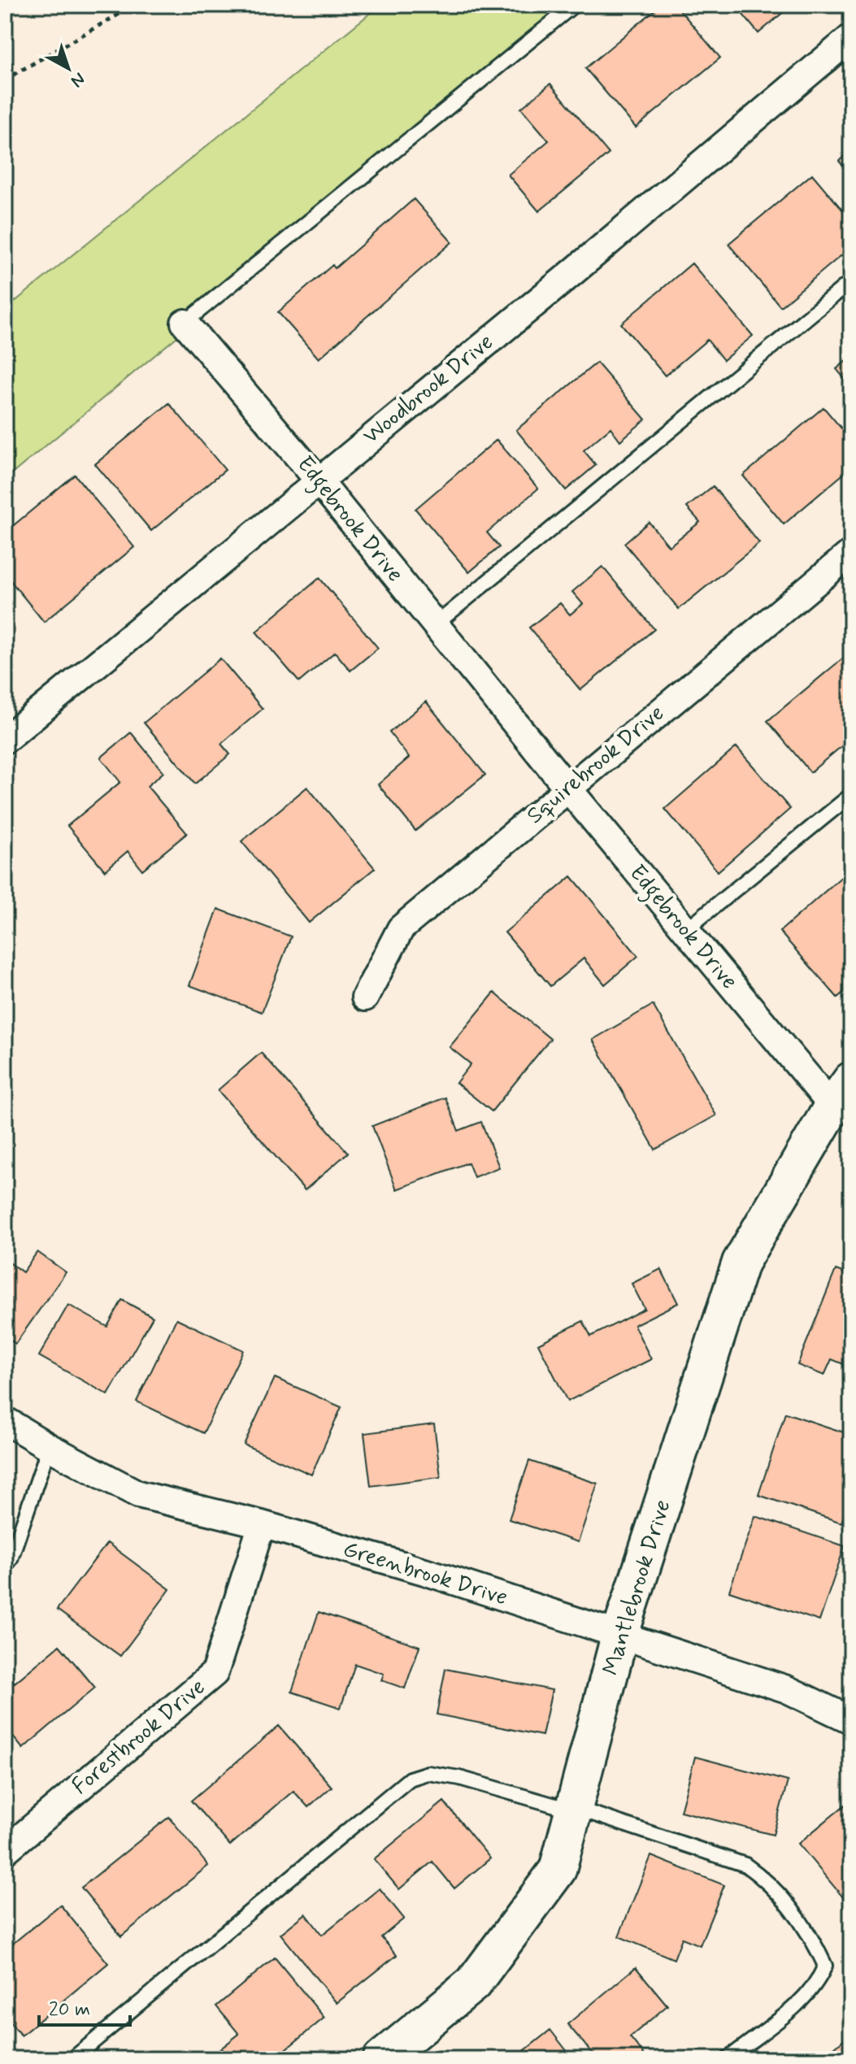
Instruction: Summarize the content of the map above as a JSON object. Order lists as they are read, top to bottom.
{
  "streets": {
    "street": [
      "Woodbrook Drive",
      "Edgebrook Drive",
      "Squirebrook Drive",
      "Greenbrook Drive",
      "Mantlebrook Drive",
      "Forestbrook Drive"
    ]
  },
  "crossings": [
    ["Woodbrook Drive", "Edgebrook Drive"],
    ["Edgebrook Drive", "Squirebrook Drive"],
    ["Edgebrook Drive", "Mantlebrook Drive"],
    ["Greenbrook Drive", "Mantlebrook Drive"],
    ["Greenbrook Drive", "Forestbrook Drive"]
  ],
  "scale_bar": "20 m",
  "north": "bottom right"
}
